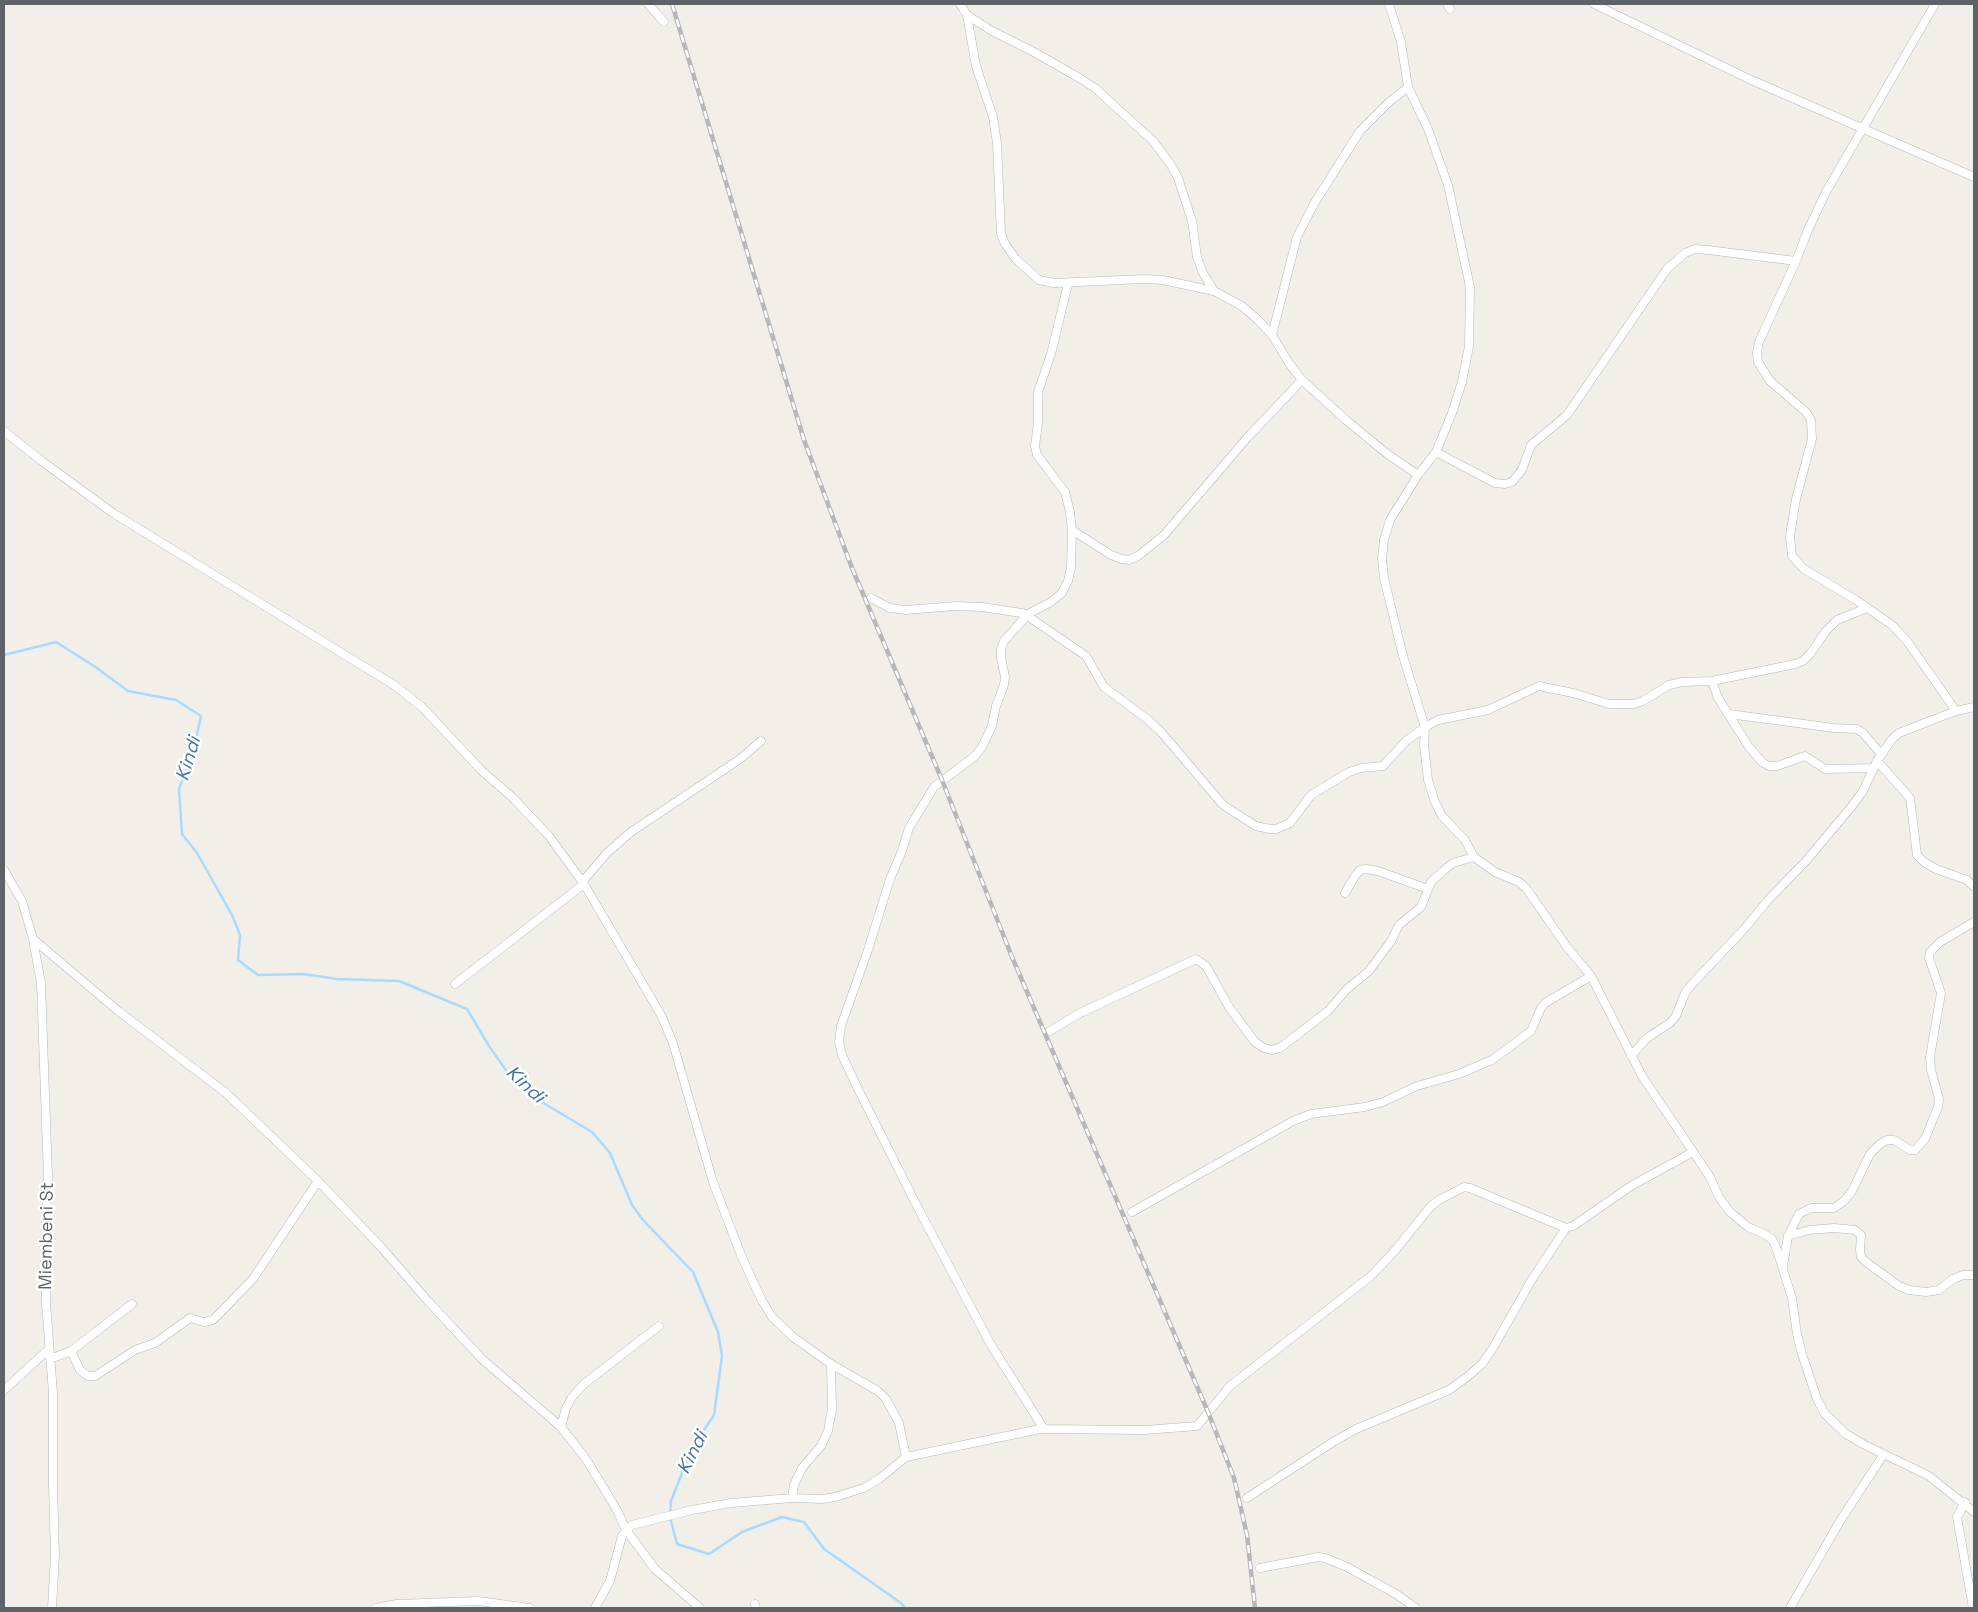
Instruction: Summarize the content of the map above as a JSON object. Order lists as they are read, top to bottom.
{
  "streets": {
    "street": ["Miembeni St"]
  },
  "water": ["Kindi"]
}
